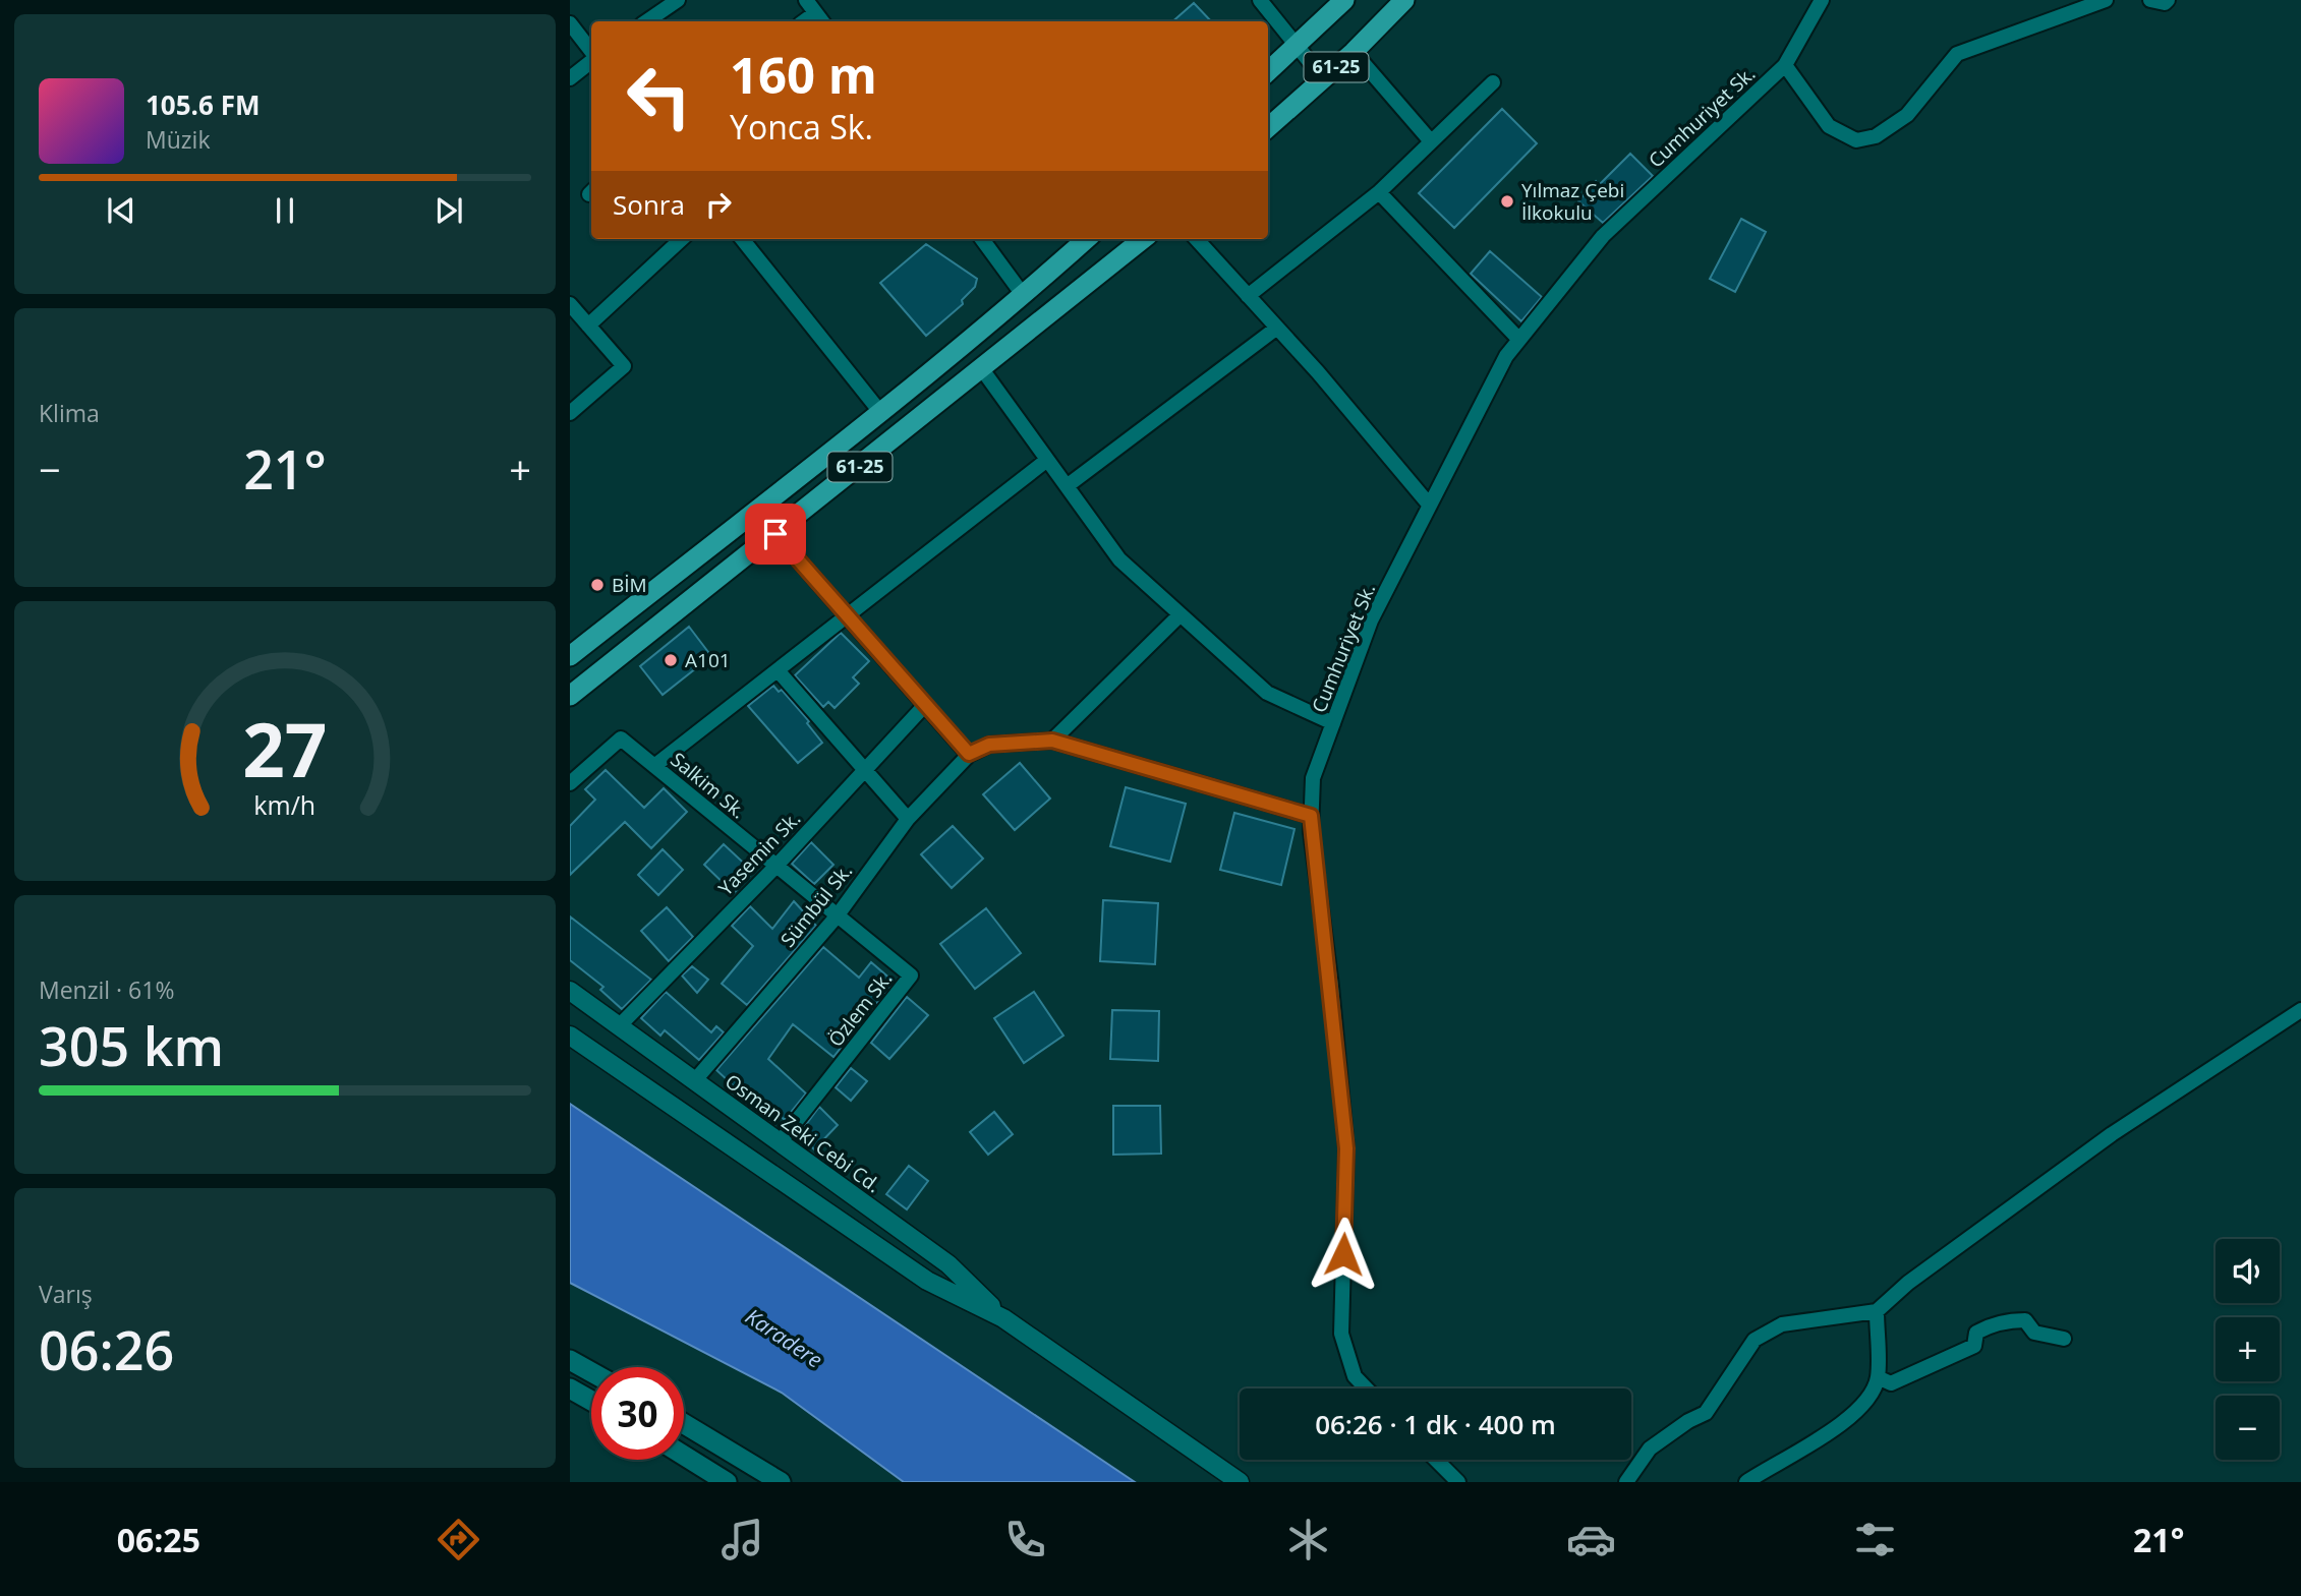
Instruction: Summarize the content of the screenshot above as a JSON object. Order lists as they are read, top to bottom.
{
  "streets": {
    "main road": ["61-25"],
    "street": [
      "Cumhuriyet Sk.",
      "Salkim Sk.",
      "Yasemin Sk.",
      "Sümbül Sk.",
      "Özlem Sk.",
      "Osman Zeki Cebi Cd."
    ]
  },
  "crossings": [
    ["Salkim Sk.", "Yasemin Sk."],
    ["Salkim Sk.", "Sümbül Sk."],
    ["Salkim Sk.", "Özlem Sk."],
    ["Yasemin Sk.", "Osman Zeki Cebi Cd."],
    ["Sümbül Sk.", "Özlem Sk."],
    ["Sümbül Sk.", "Osman Zeki Cebi Cd."],
    ["Özlem Sk.", "Osman Zeki Cebi Cd."]
  ],
  "water": ["Karadere"],
  "places": ["Yılmaz Çebi İlkokulu", "BİM", "A101"],
  "page": {
    "turn": ["160 m", "Yonca Sk."],
    "song": ["105.6 FM", "Müzik"],
    "then": "Sonra",
    "tile": [
      "Klima",
      ["Menzil · 61%", "305 km"],
      ["Varış", "06:26"]
    ],
    "heat": ["−", "21°", "+"],
    "map_buttons": ["+", "−"],
    "limit": "30",
    "trip": "06:26 · 1 dk · 400 m",
    "tabs": ["06:25", "21°"],
    "gauge": ["27", "km/h"]
  }
}
